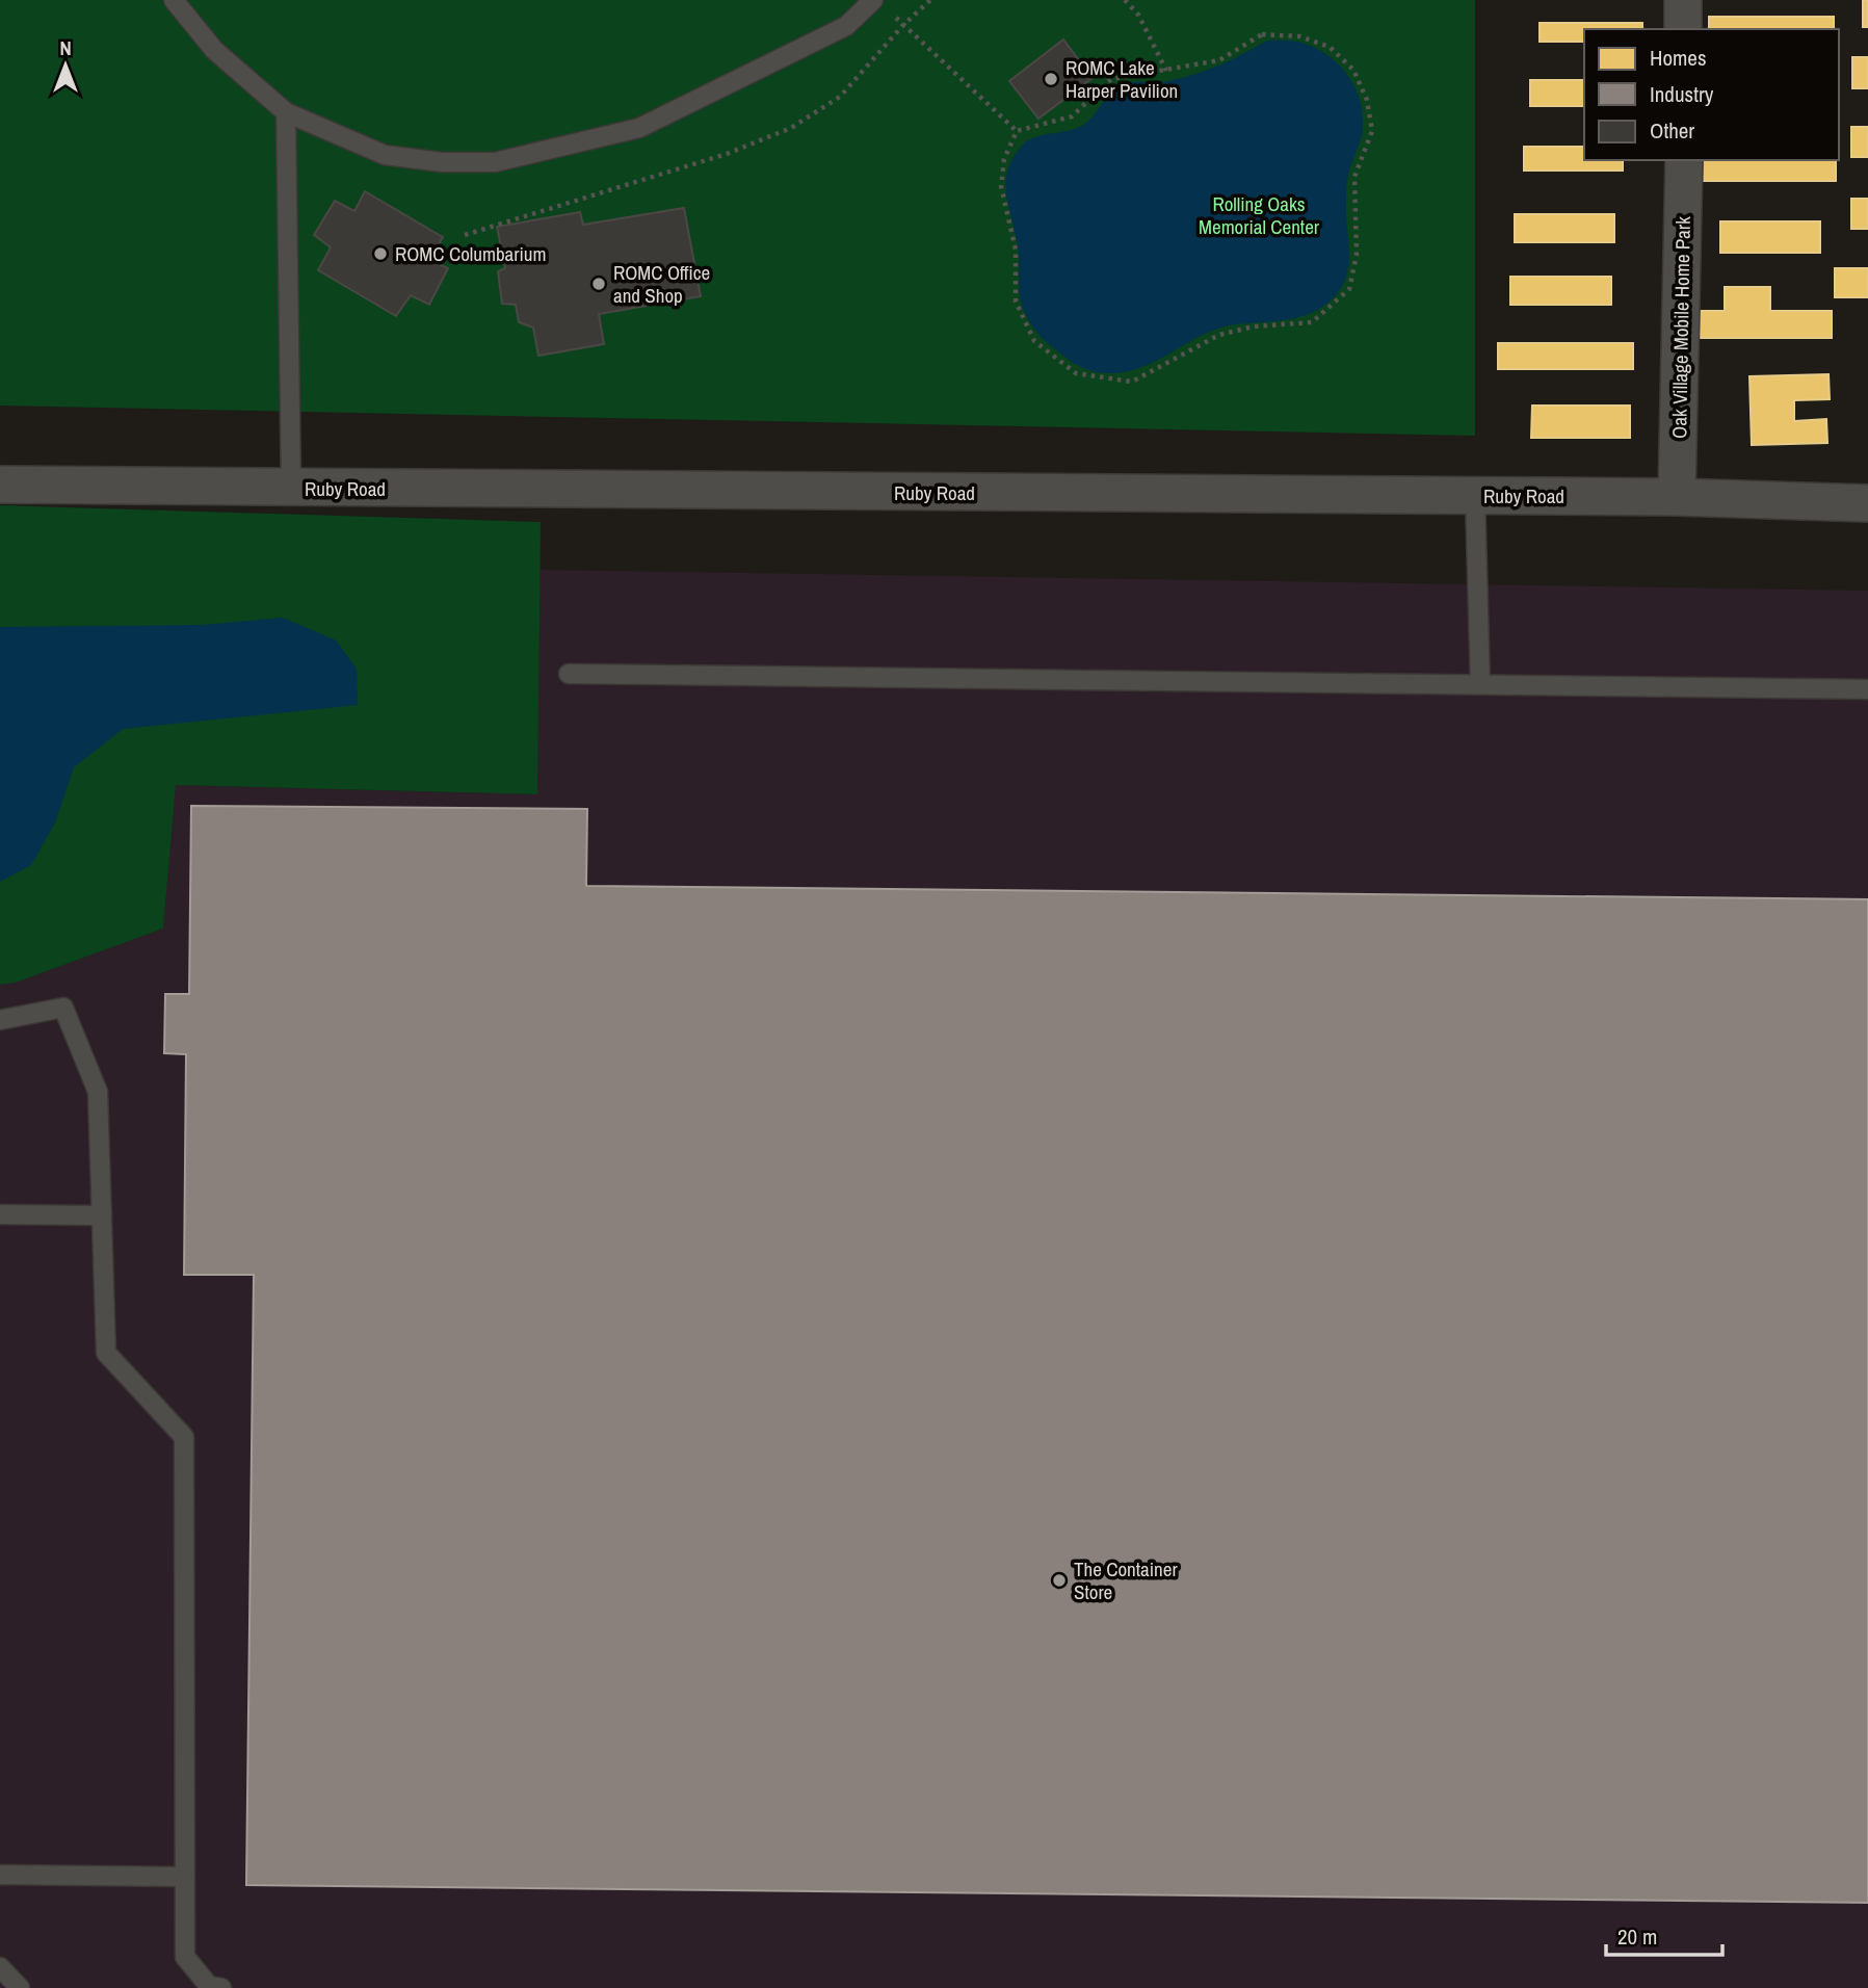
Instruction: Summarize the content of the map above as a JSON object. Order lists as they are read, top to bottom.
{
  "streets": {
    "street": ["Oak Village Mobile Home Park", "Ruby Road"]
  },
  "crossings": [
    ["Oak Village Mobile Home Park", "Ruby Road"]
  ],
  "parks": ["Rolling Oaks Memorial Center"],
  "places": [
    "ROMC Lake Harper Pavilion",
    "ROMC Columbarium",
    "ROMC Office and Shop",
    "The Container Store"
  ],
  "legend": ["Homes", "Industry", "Other"],
  "scale_bar": "20 m",
  "north": "top"
}
